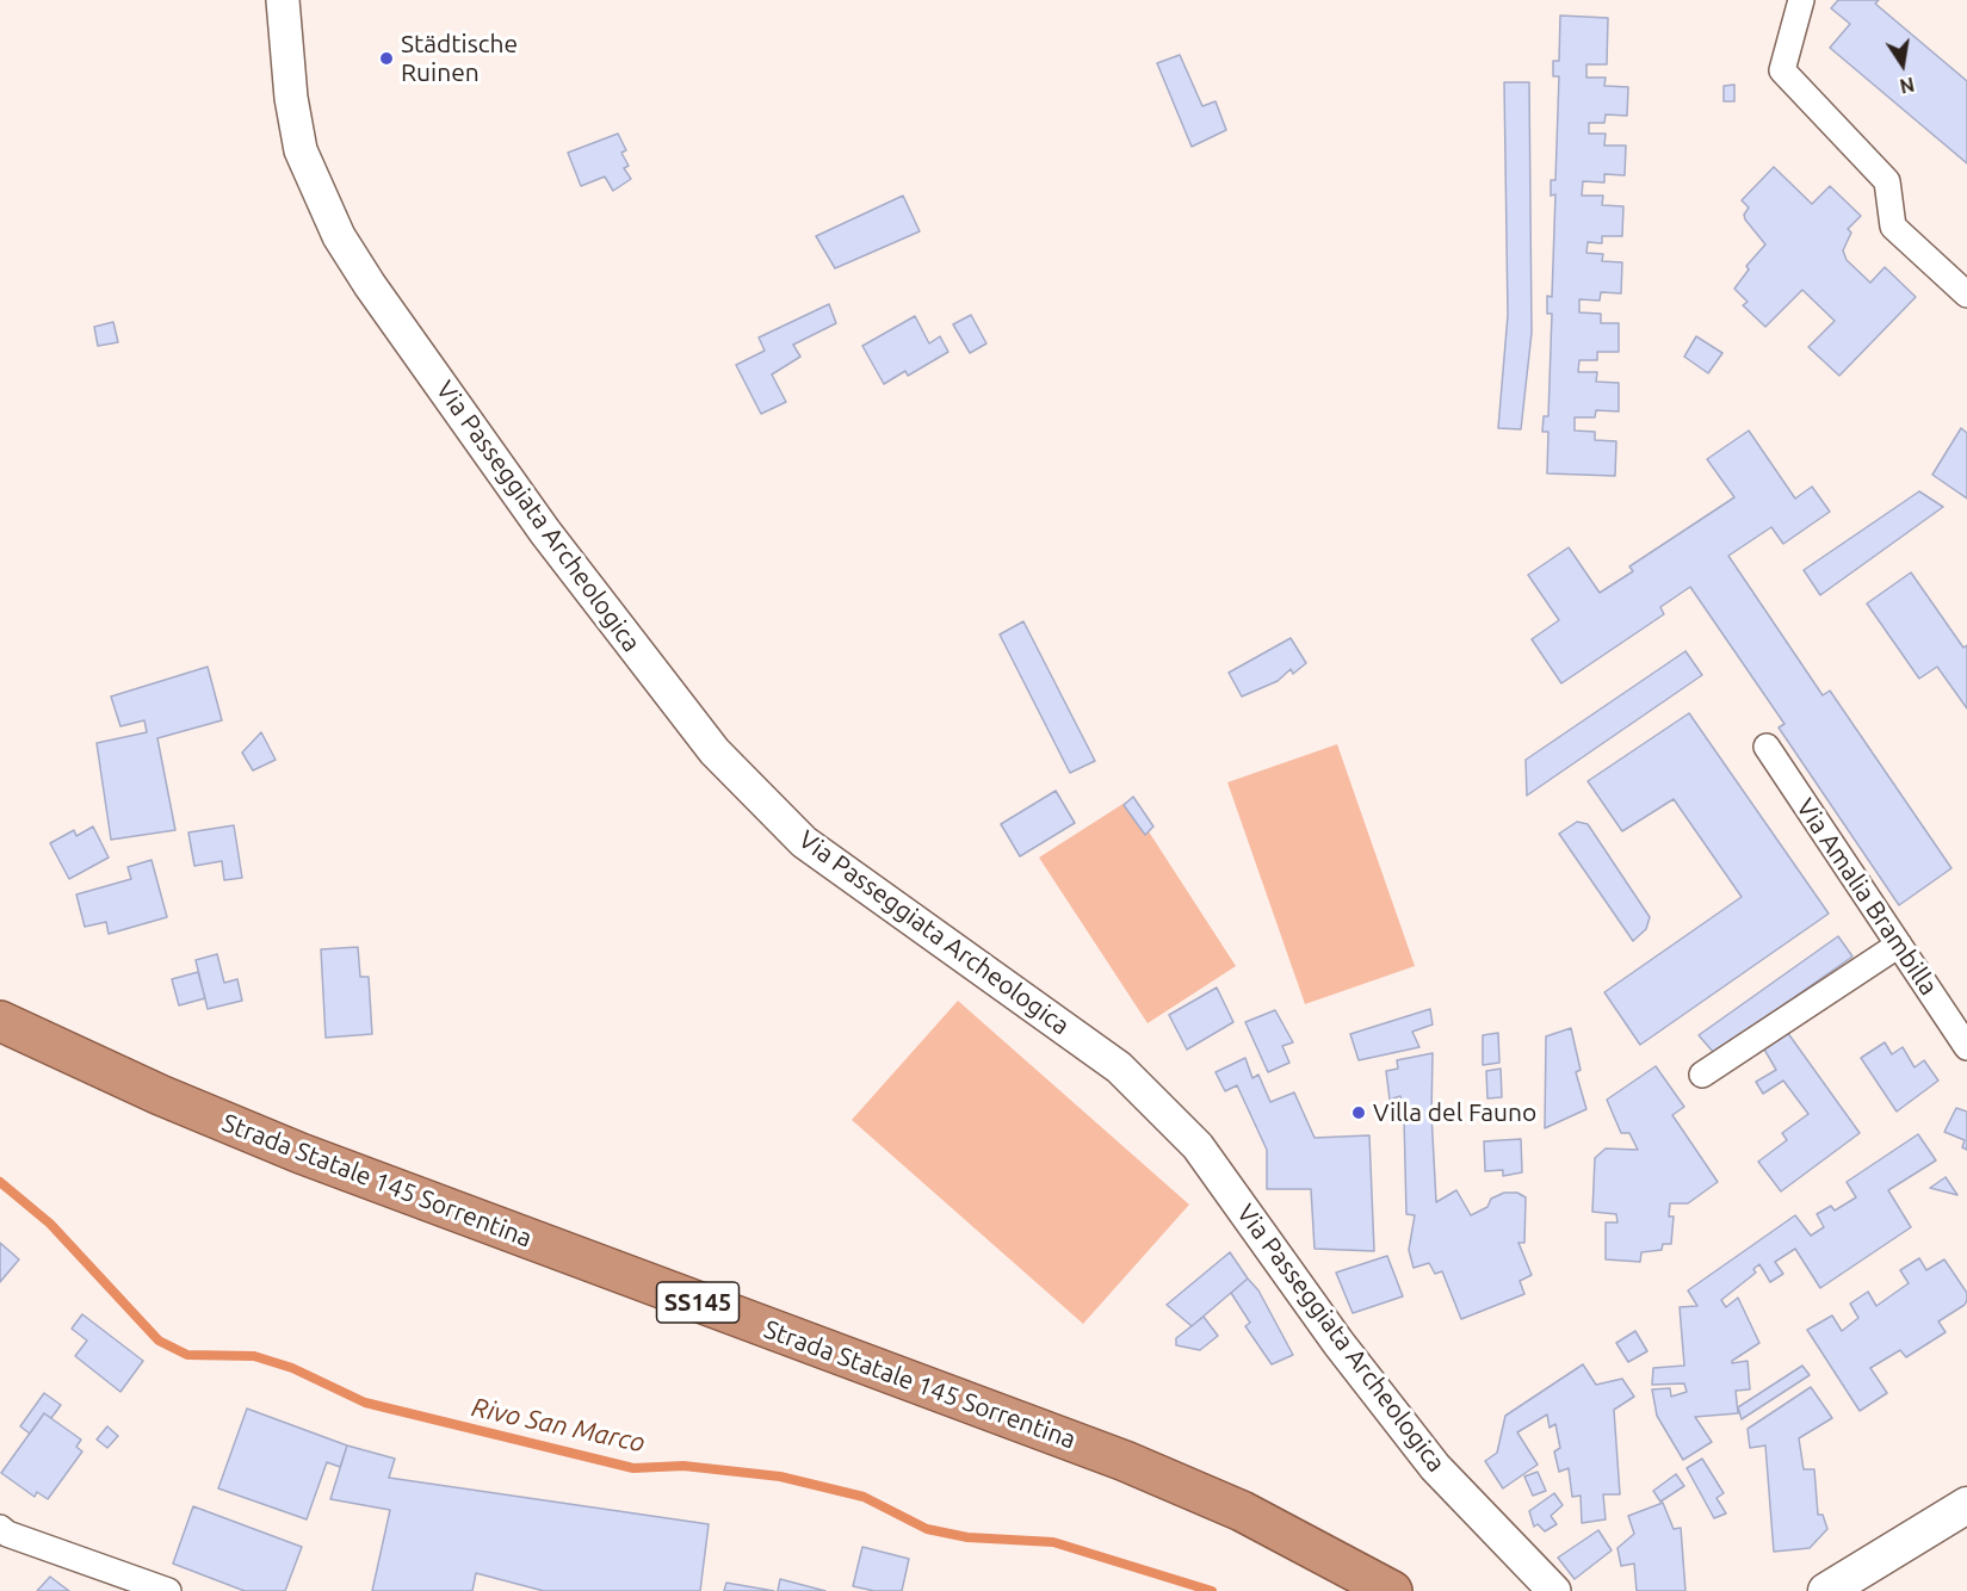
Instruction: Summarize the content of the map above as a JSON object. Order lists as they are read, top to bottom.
{
  "streets": {
    "highway": ["Strada Statale 145 Sorrentina", "SS145"],
    "street": ["Via Passeggiata Archeologica", "Via Amalia Brambilla"]
  },
  "water": ["Rivo San Marco"],
  "places": ["Städtische Ruinen", "Villa del Fauno"],
  "north": "bottom"
}
